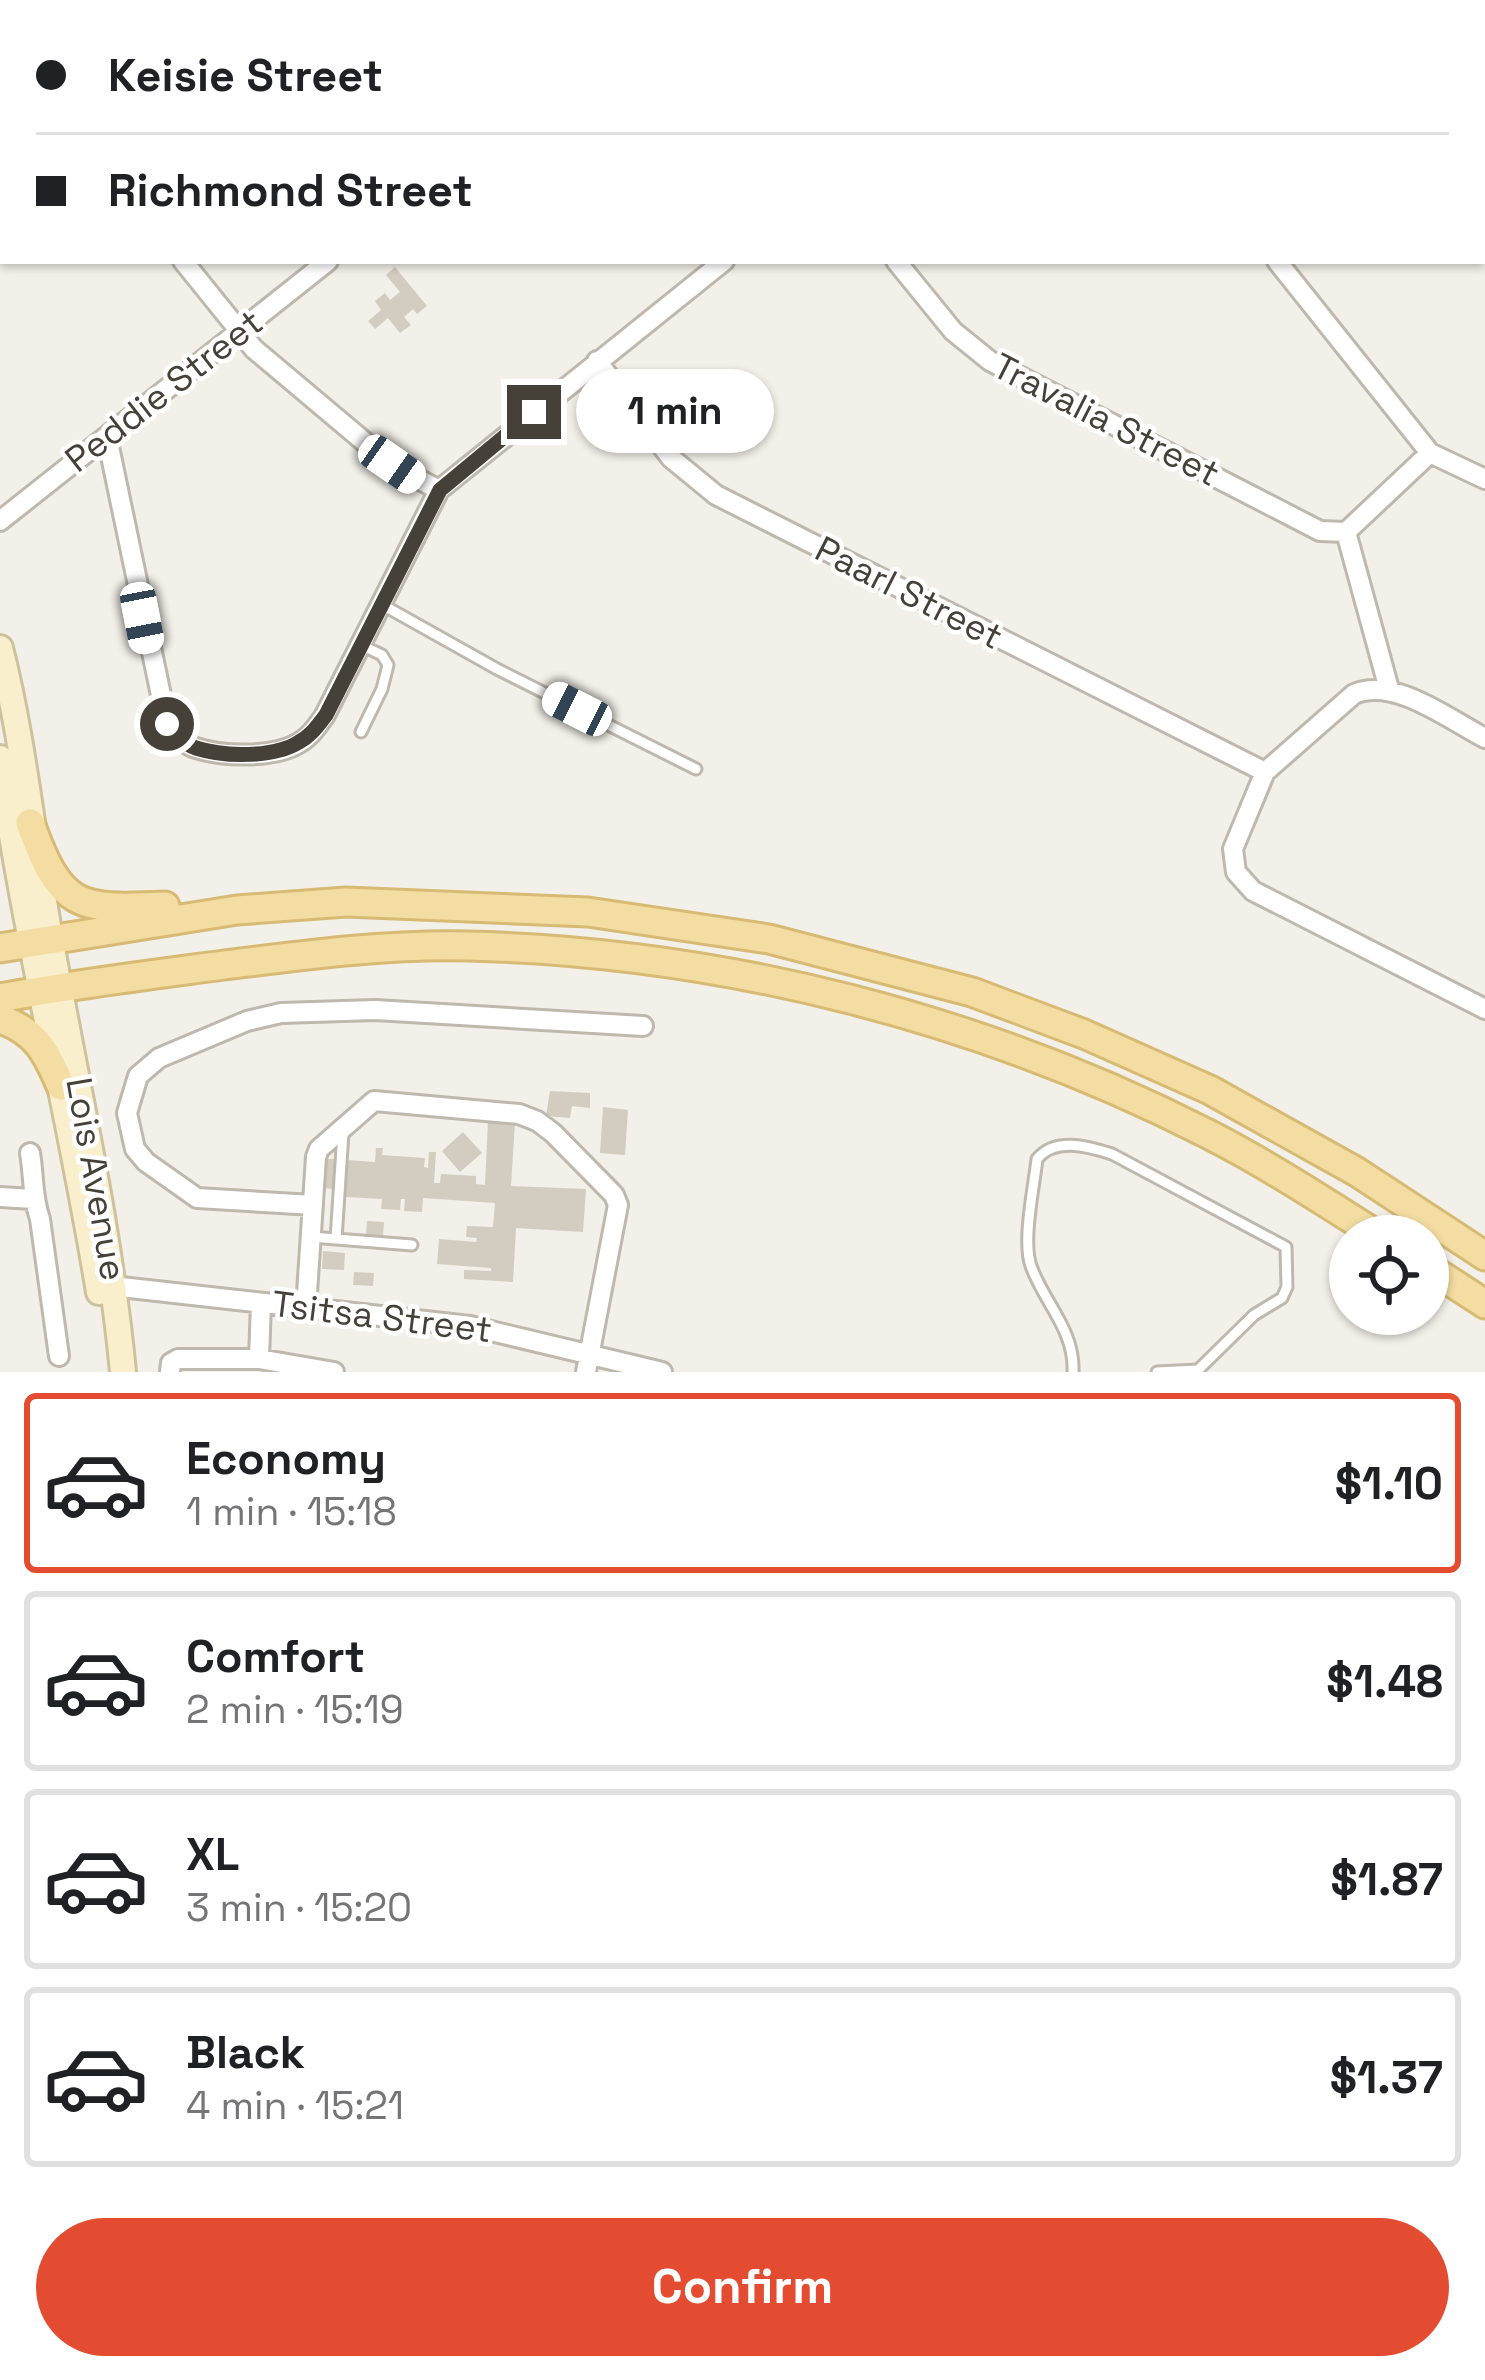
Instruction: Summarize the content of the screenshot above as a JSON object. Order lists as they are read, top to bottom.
{
  "streets": {
    "street": [
      "Peddie Street",
      "Travalia Street",
      "Paarl Street",
      "Lois Avenue",
      "Tsitsa Street"
    ]
  },
  "crossings": [
    ["Lois Avenue", "Tsitsa Street"]
  ],
  "page": {
    "banner": ["Keisie Street", "Richmond Street"],
    "bubble": "1 min",
    "list": [
      {
        "name": "Economy",
        "note": "1 min · 15:18",
        "value": "$1.10"
      },
      {
        "name": "Comfort",
        "note": "2 min · 15:19",
        "value": "$1.48"
      },
      {
        "name": "XL",
        "note": "3 min · 15:20",
        "value": "$1.87"
      },
      {
        "name": "Black",
        "note": "4 min · 15:21",
        "value": "$1.37"
      }
    ],
    "buttons": "Confirm"
  }
}
